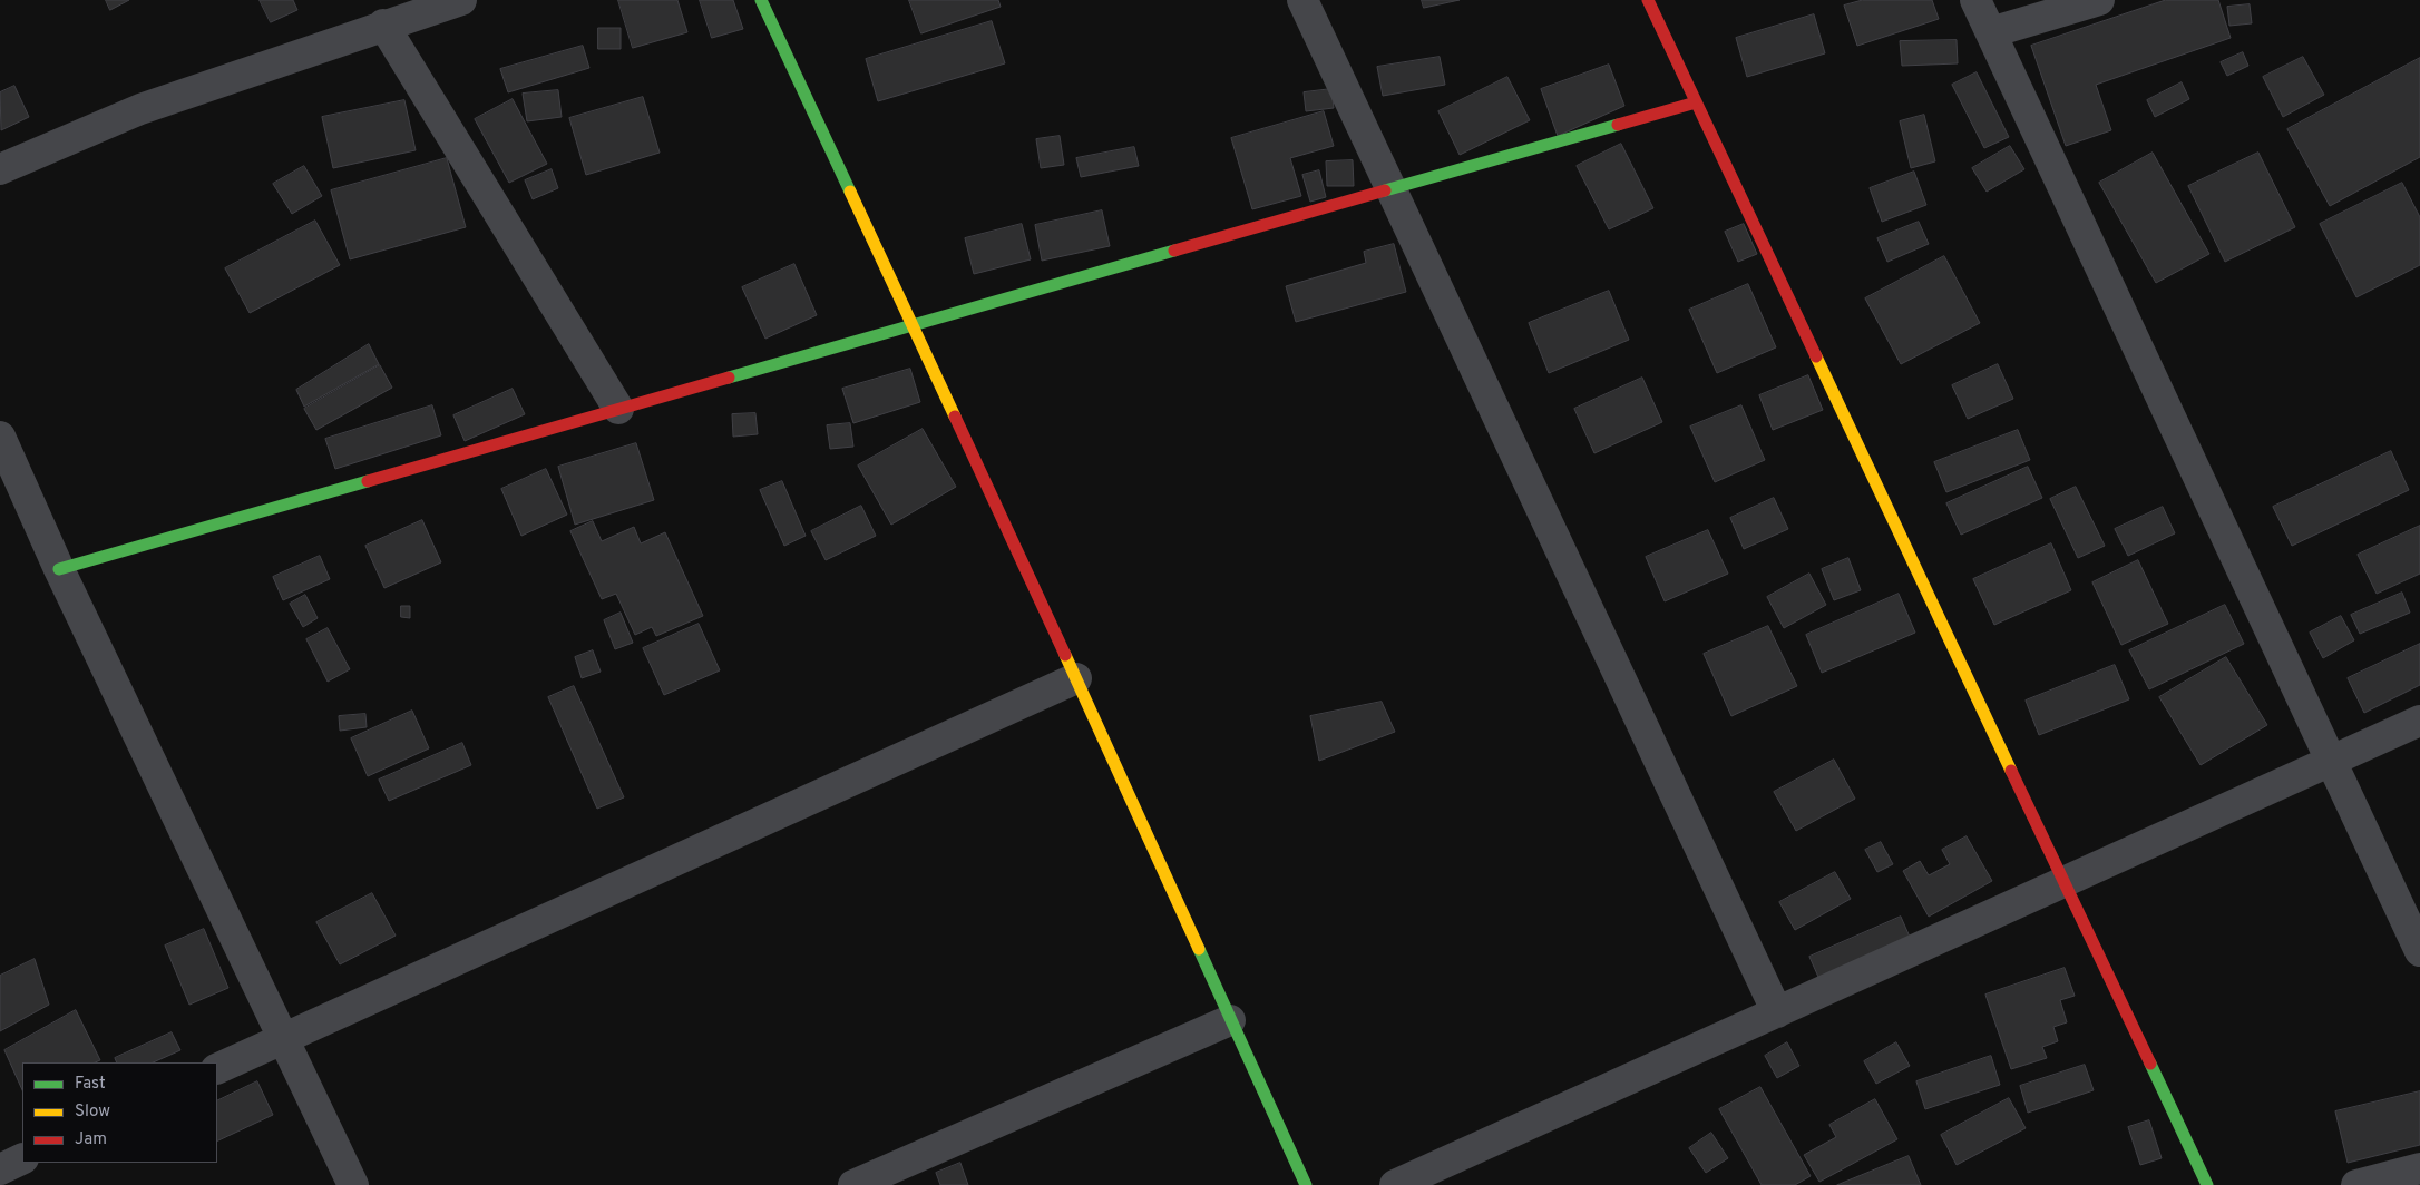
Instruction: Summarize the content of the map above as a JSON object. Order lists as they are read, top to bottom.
{
  "legend": ["Fast", "Slow", "Jam"]
}
